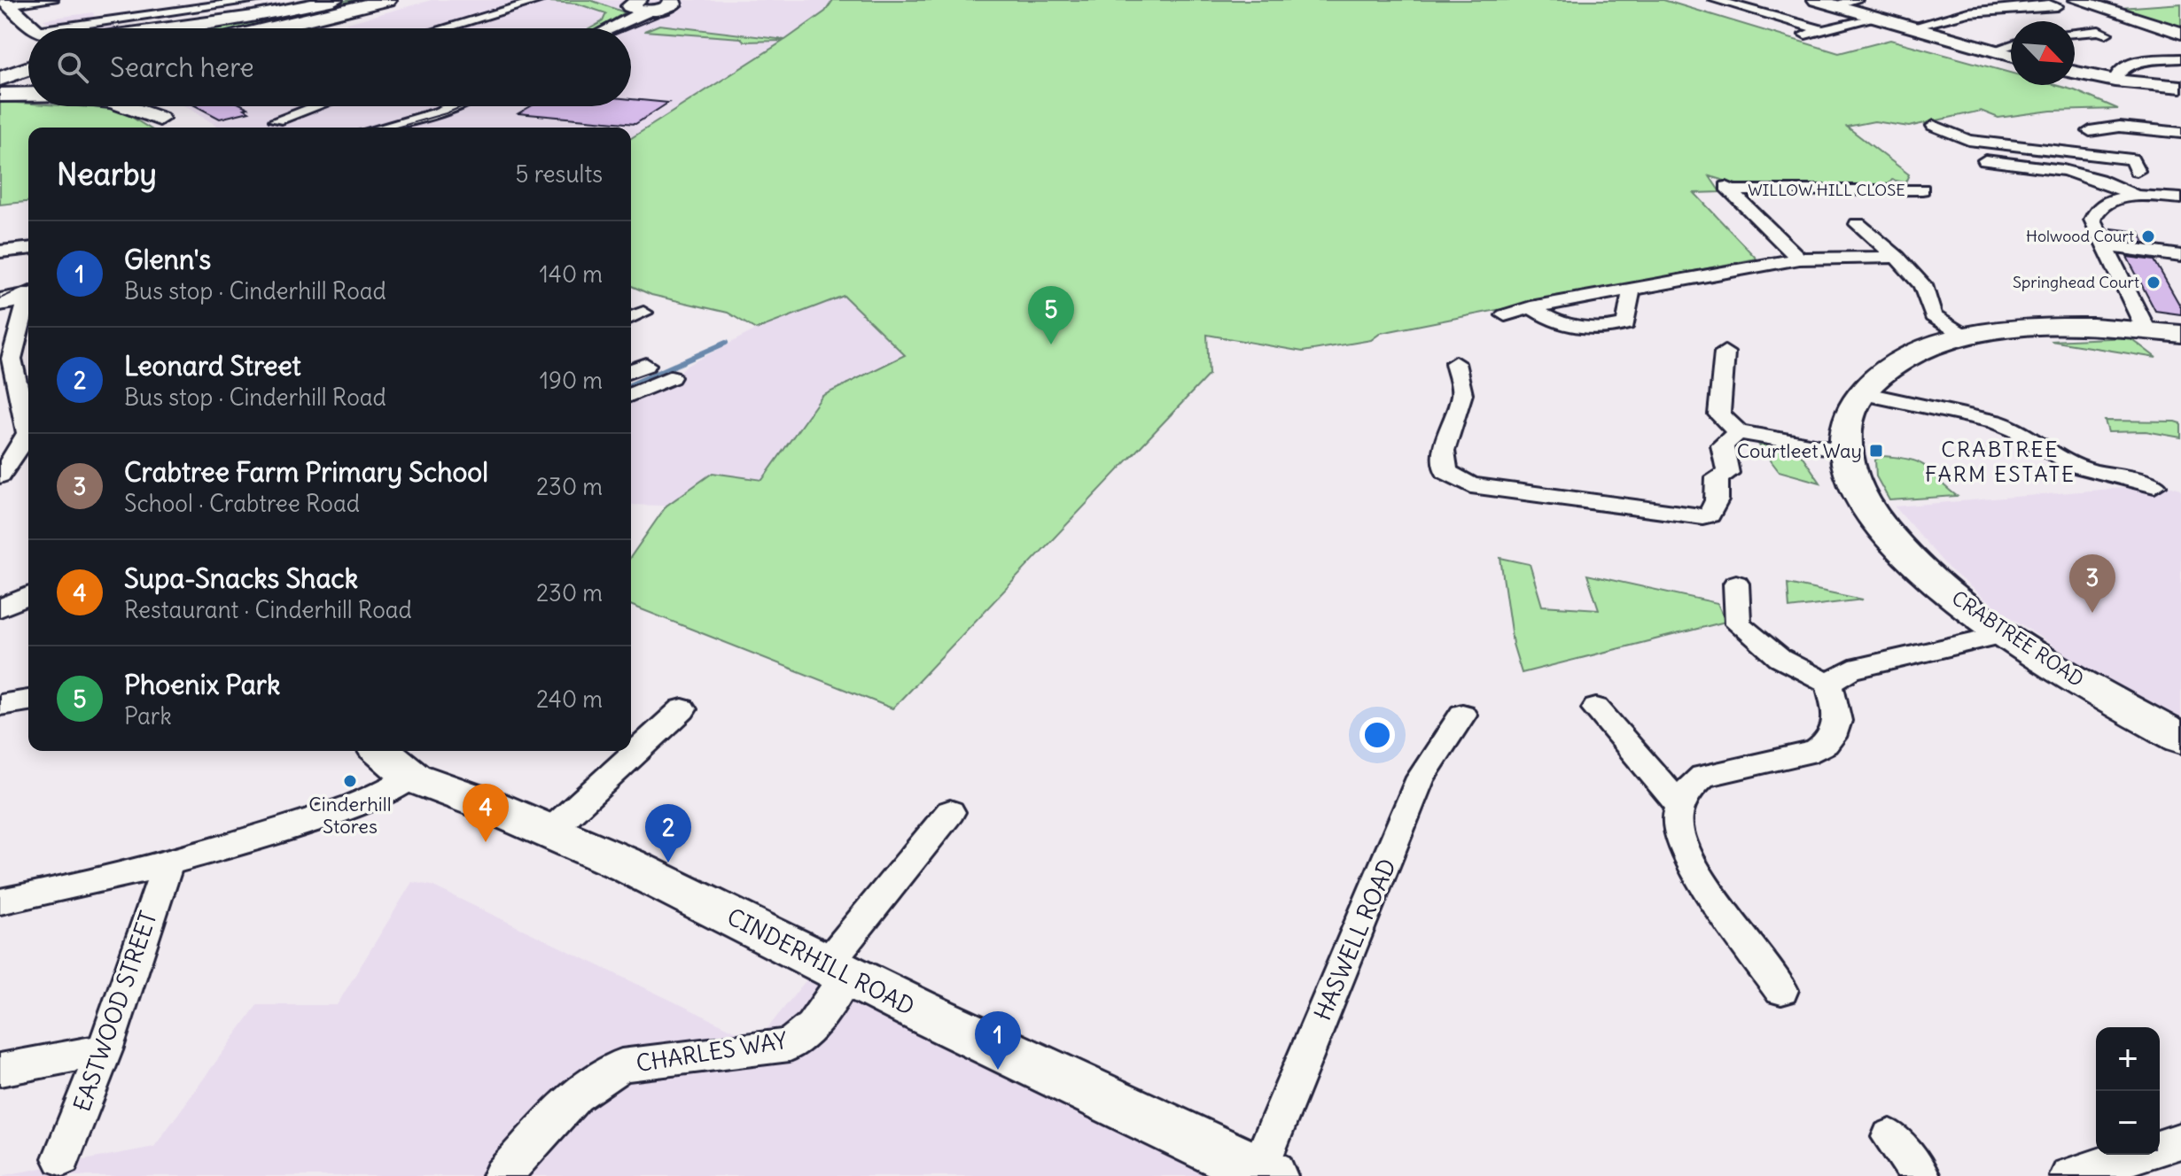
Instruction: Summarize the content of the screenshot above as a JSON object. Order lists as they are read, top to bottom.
{
  "streets": {
    "street": [
      "WILLOW HILL CLOSE",
      "CRABTREE ROAD",
      "HASWELL ROAD",
      "CINDERHILL ROAD",
      "EASTWOOD STREET",
      "CHARLES WAY"
    ]
  },
  "crossings": [
    ["WILLOW HILL CLOSE", "CRABTREE ROAD"],
    ["HASWELL ROAD", "CINDERHILL ROAD"],
    ["CINDERHILL ROAD", "CHARLES WAY"]
  ],
  "districts": ["CRABTREE FARM ESTATE"],
  "places": {
    "other": ["Holwood Court", "Springhead Court", "Cinderhill Stores"],
    "transit": ["Courtleet Way"]
  },
  "north": "bottom right",
  "page": {
    "search": "Search here",
    "heading": ["Nearby", "5 results"],
    "list": [
      {
        "mark": "1",
        "name": "Glenn's",
        "note": "Bus stop · Cinderhill Road",
        "value": "140 m"
      },
      {
        "mark": "2",
        "name": "Leonard Street",
        "note": "Bus stop · Cinderhill Road",
        "value": "190 m"
      },
      {
        "mark": "3",
        "name": "Crabtree Farm Primary School",
        "note": "School · Crabtree Road",
        "value": "230 m"
      },
      {
        "mark": "4",
        "name": "Supa-Snacks Shack",
        "note": "Restaurant · Cinderhill Road",
        "value": "230 m"
      },
      {
        "mark": "5",
        "name": "Phoenix Park",
        "note": "Park",
        "value": "240 m"
      }
    ],
    "pins": [
      "5",
      "3",
      "4",
      "2",
      "1"
    ],
    "map_buttons": ["+", "−"]
  }
}
